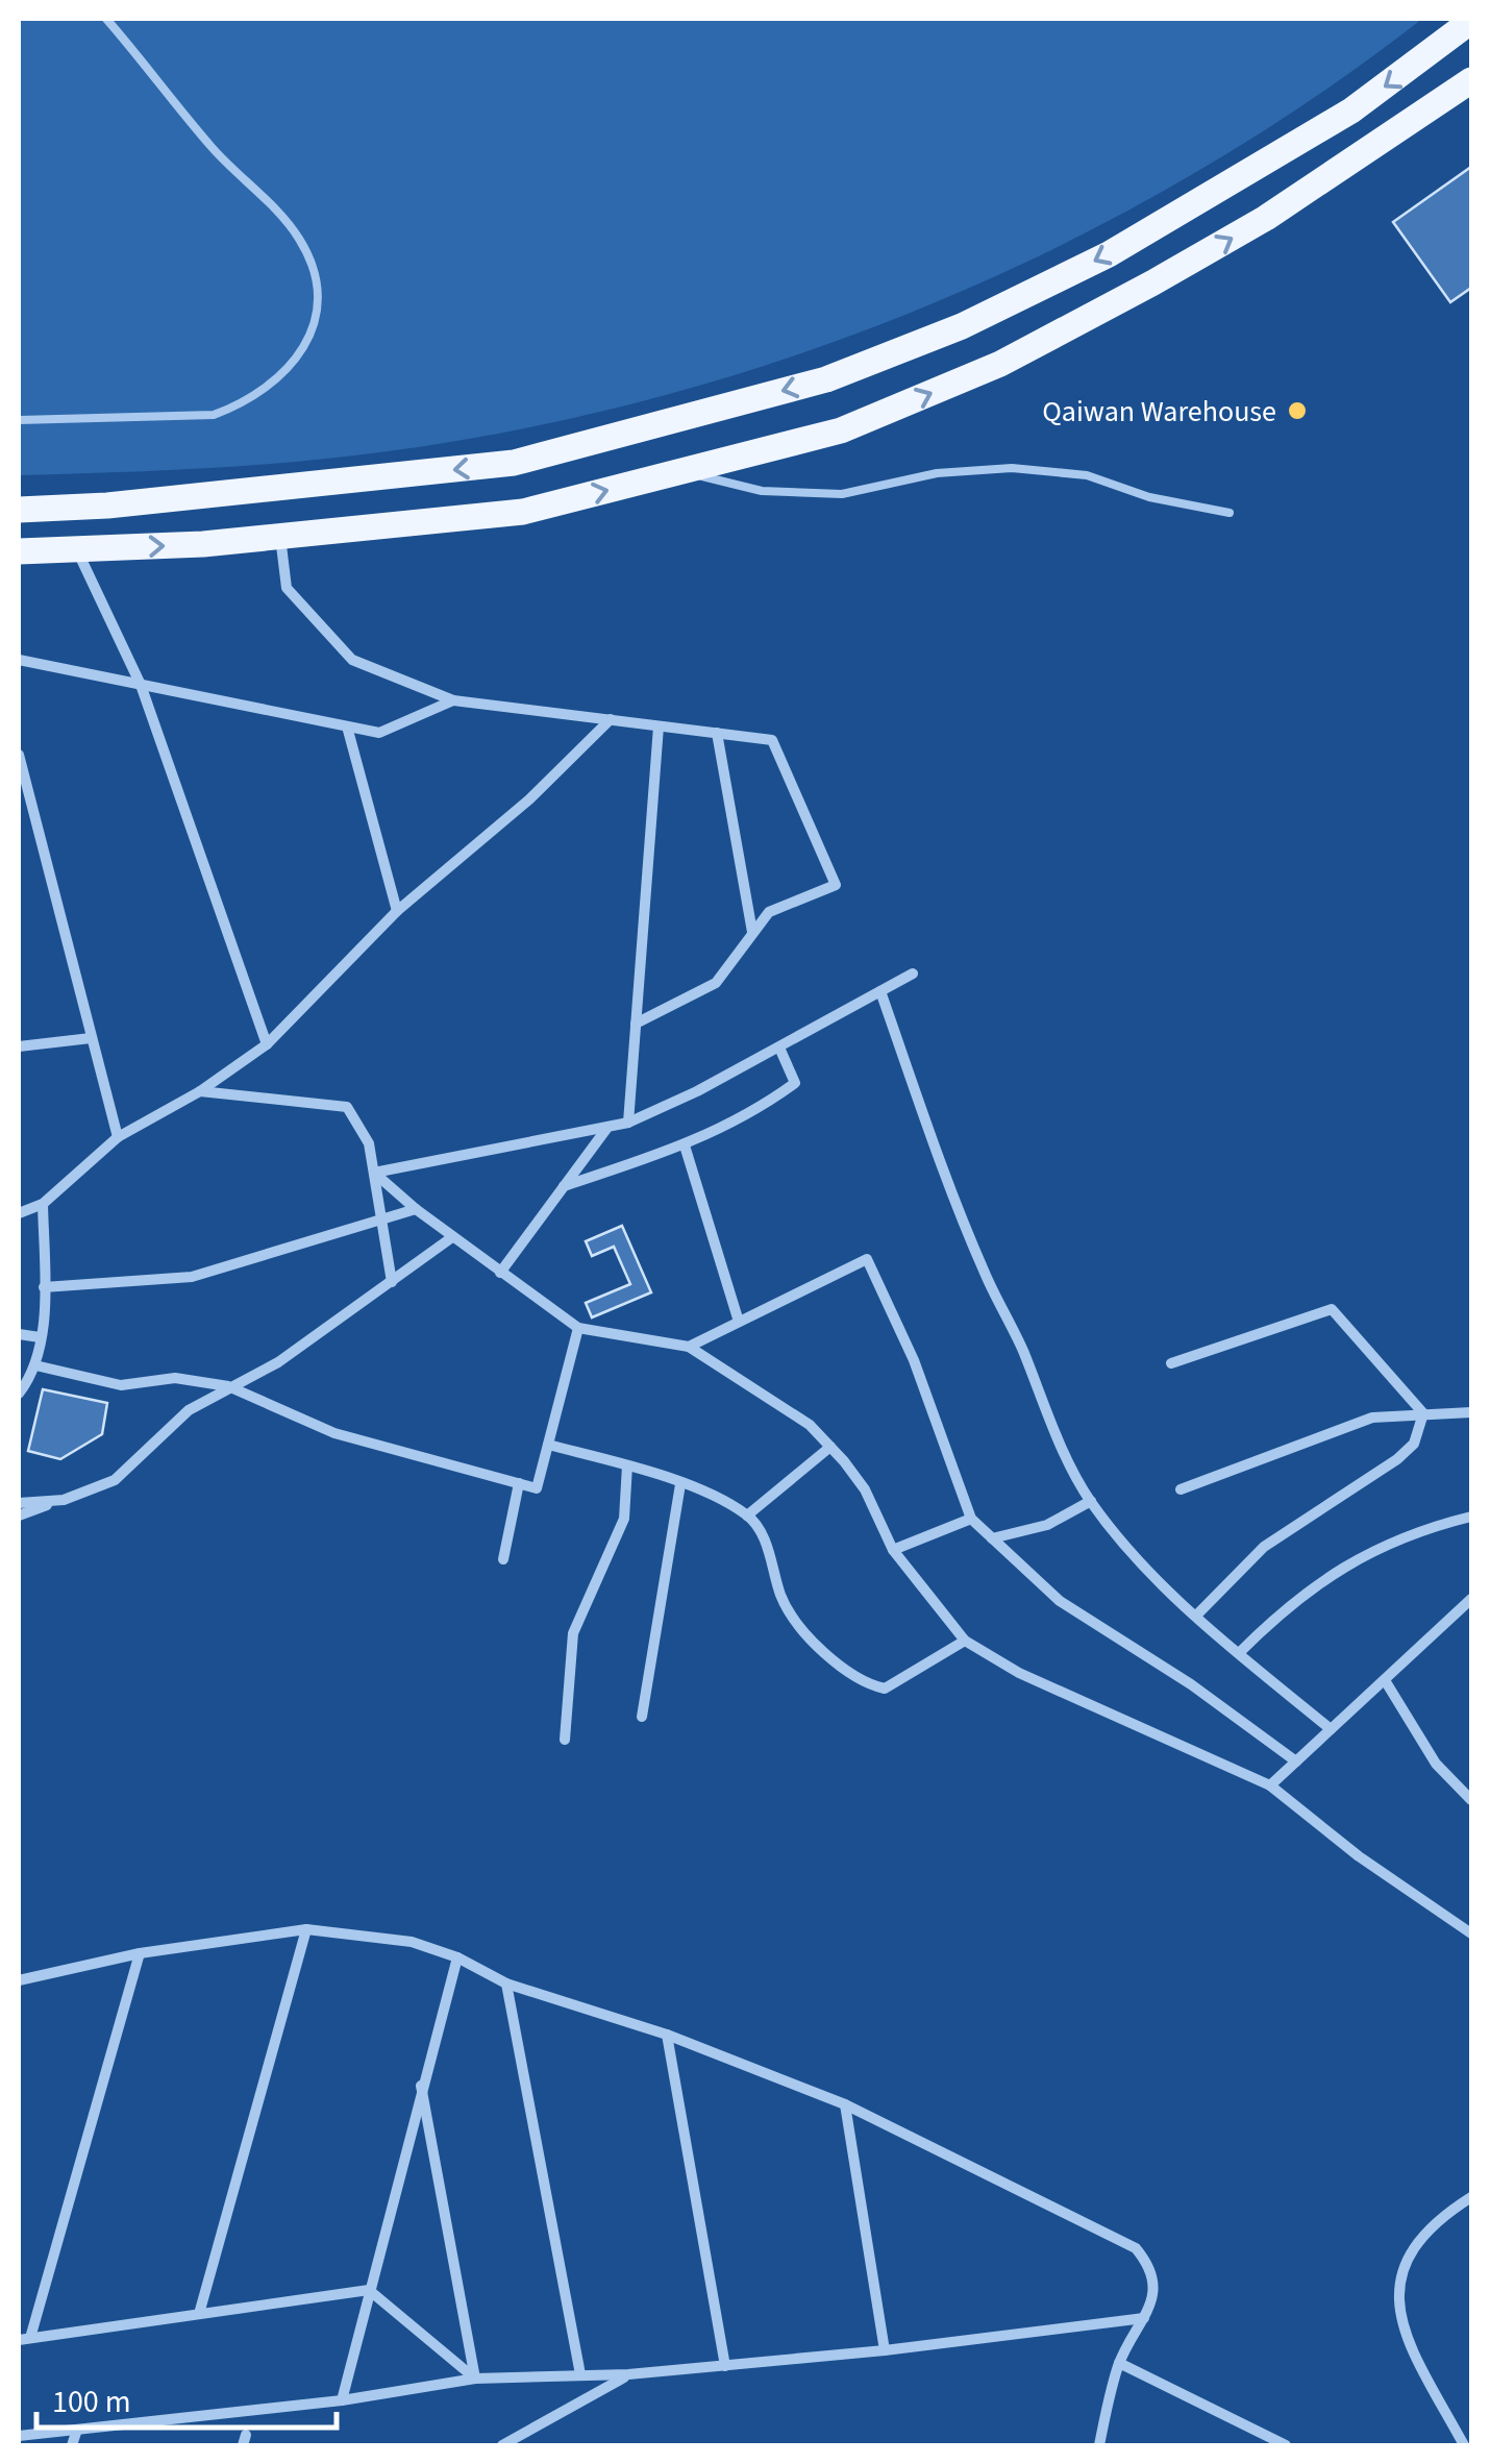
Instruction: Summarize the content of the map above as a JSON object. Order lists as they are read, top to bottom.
{
  "places": ["Qaiwan Warehouse"],
  "scale_bar": "100 m"
}
